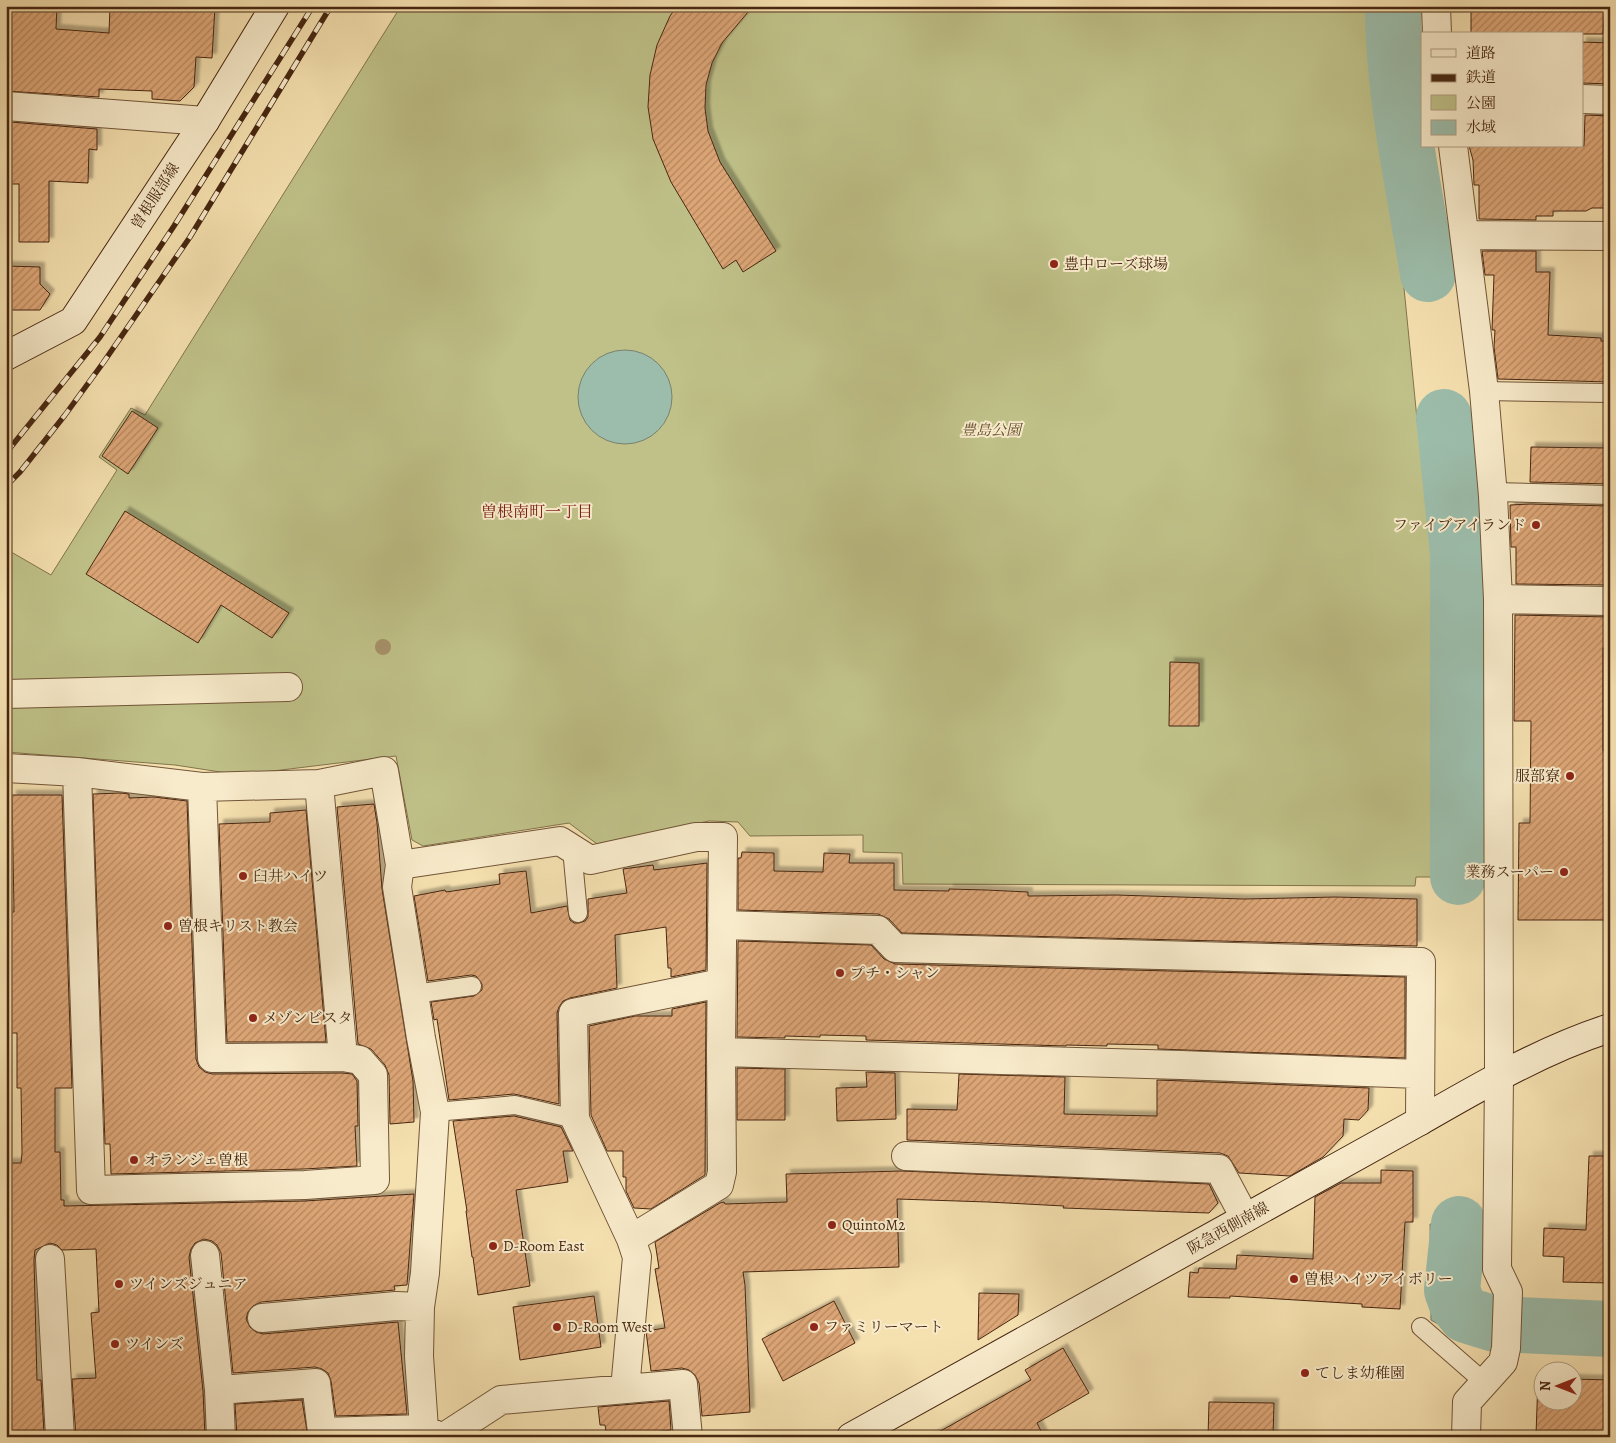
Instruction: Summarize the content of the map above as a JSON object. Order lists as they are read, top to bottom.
{
  "streets": {
    "street": ["曽根服部線", "阪急西側南線"]
  },
  "districts": ["曽根南町一丁目"],
  "parks": ["豊島公園"],
  "places": [
    "豊中ローズ球場",
    "ファイブアイランド",
    "服部寮",
    "業務スーパー",
    "臼井ハイツ",
    "曽根キリスト教会",
    "プチ・シャン",
    "メゾンビスタ",
    "オランジェ曽根",
    "QuintoM2",
    "D-Room East",
    "曽根ハイツアイボリー",
    "ツインズジュニア",
    "D-Room West",
    "ファミリーマート",
    "ツインズ",
    "てしま幼稚園"
  ],
  "legend": [
    "道路",
    "鉄道",
    "公園",
    "水域"
  ],
  "north": "left"
}
